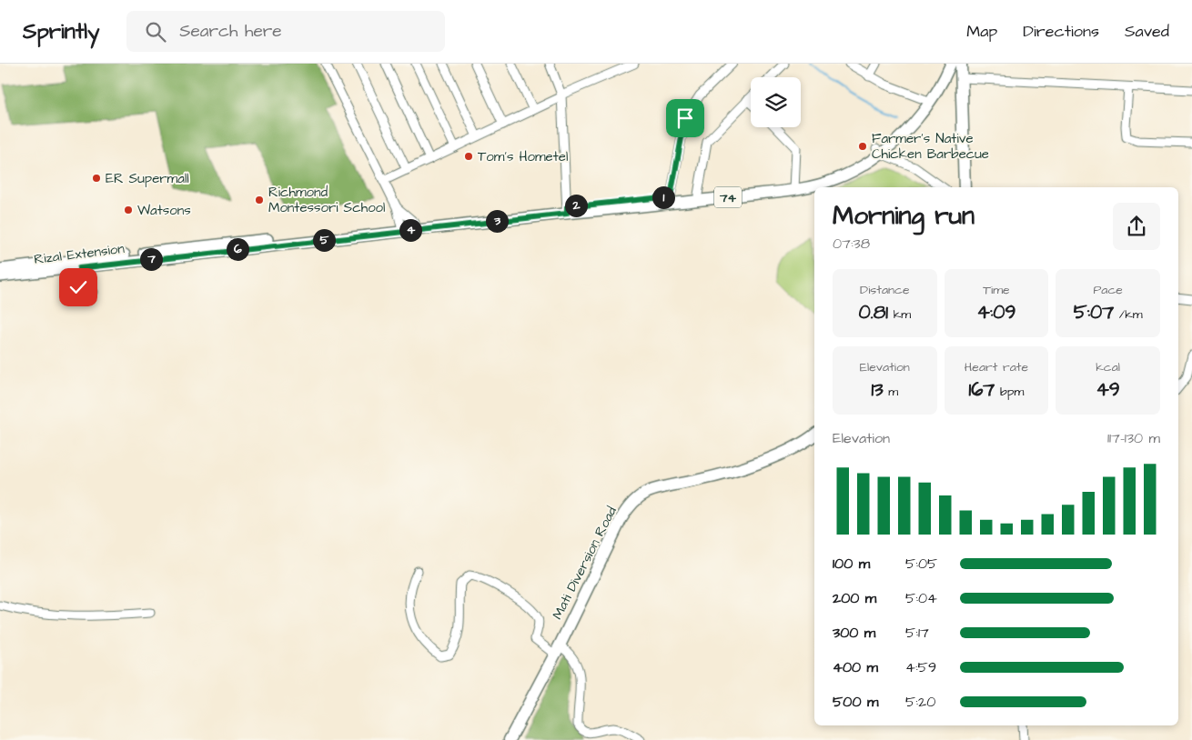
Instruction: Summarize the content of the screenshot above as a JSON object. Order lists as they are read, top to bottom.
{
  "streets": {
    "highway": ["Mati Diversion Road"],
    "main road": ["74", "Rizal Extension"]
  },
  "places": [
    "Farmer’s Native Chicken Barbecue",
    "Tom's Hometel",
    "ER Supermall",
    "Richmond Montessori School",
    "Watsons"
  ],
  "page": {
    "header": "Sprintly",
    "search": "Search here",
    "nav": ["Map", "Directions", "Saved"],
    "pins": [
      "1",
      "2",
      "3",
      "4",
      "5",
      "6",
      "7"
    ],
    "heading": ["Morning run", "07:38"],
    "stats": [
      ["Distance", "0.81 km"],
      ["Time", "4:09"],
      ["Pace", "5:07 /km"],
      ["Elevation", "13 m"],
      ["Heart rate", "167 bpm"],
      ["kcal", "49"]
    ],
    "chart": ["Elevation", "117–130 m"],
    "list": [
      {
        "name": "100 m",
        "note": "5:05"
      },
      {
        "name": "200 m",
        "note": "5:04"
      },
      {
        "name": "300 m",
        "note": "5:17"
      },
      {
        "name": "400 m",
        "note": "4:59"
      },
      {
        "name": "500 m",
        "note": "5:20"
      }
    ]
  }
}
